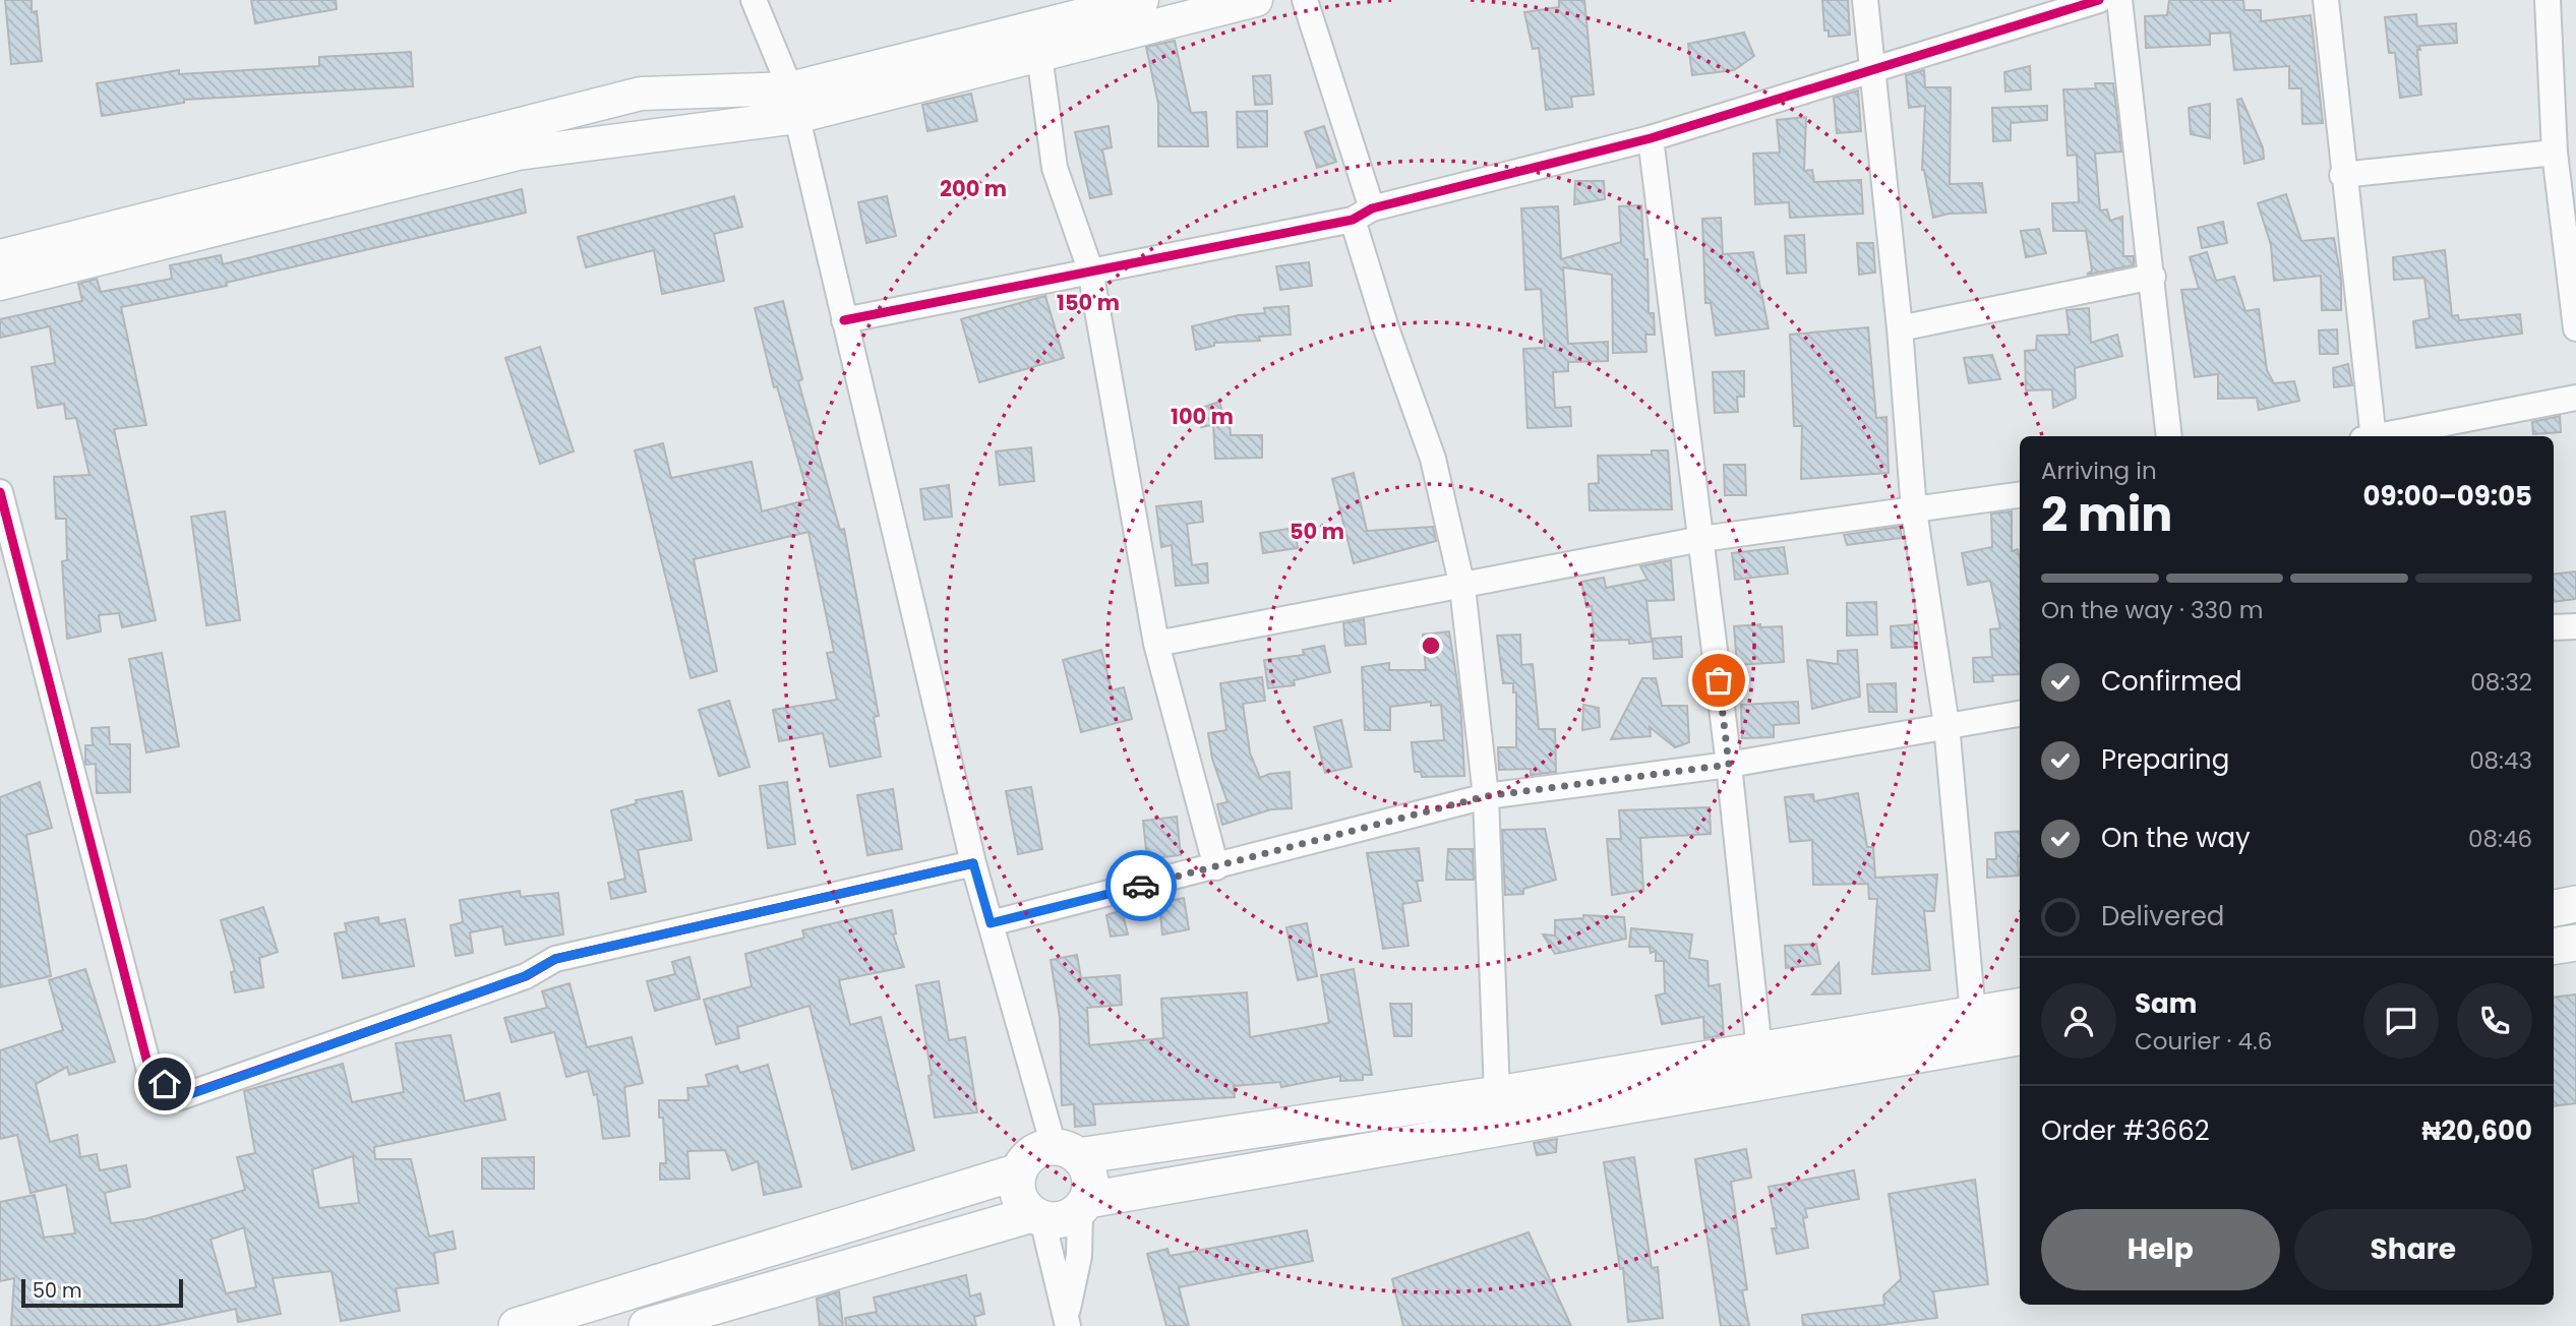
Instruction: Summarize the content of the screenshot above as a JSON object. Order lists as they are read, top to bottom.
{
  "scale_bar": "50 m",
  "page": {
    "heading": ["2 min", "Arriving in", "09:00–09:05"],
    "panel": [
      "Sam",
      "Courier · 4.6",
      "Order #3662",
      "₦20,600"
    ],
    "bar": "On the way · 330 m",
    "list": [
      ["Confirmed", "08:32"],
      ["Preparing", "08:43"],
      ["On the way", "08:46"],
      "Delivered"
    ],
    "buttons": ["Help", "Share"],
    "scale": "50 m"
  },
  "rings": [
    "200 m",
    "150 m",
    "100 m",
    "50 m"
  ]
}
